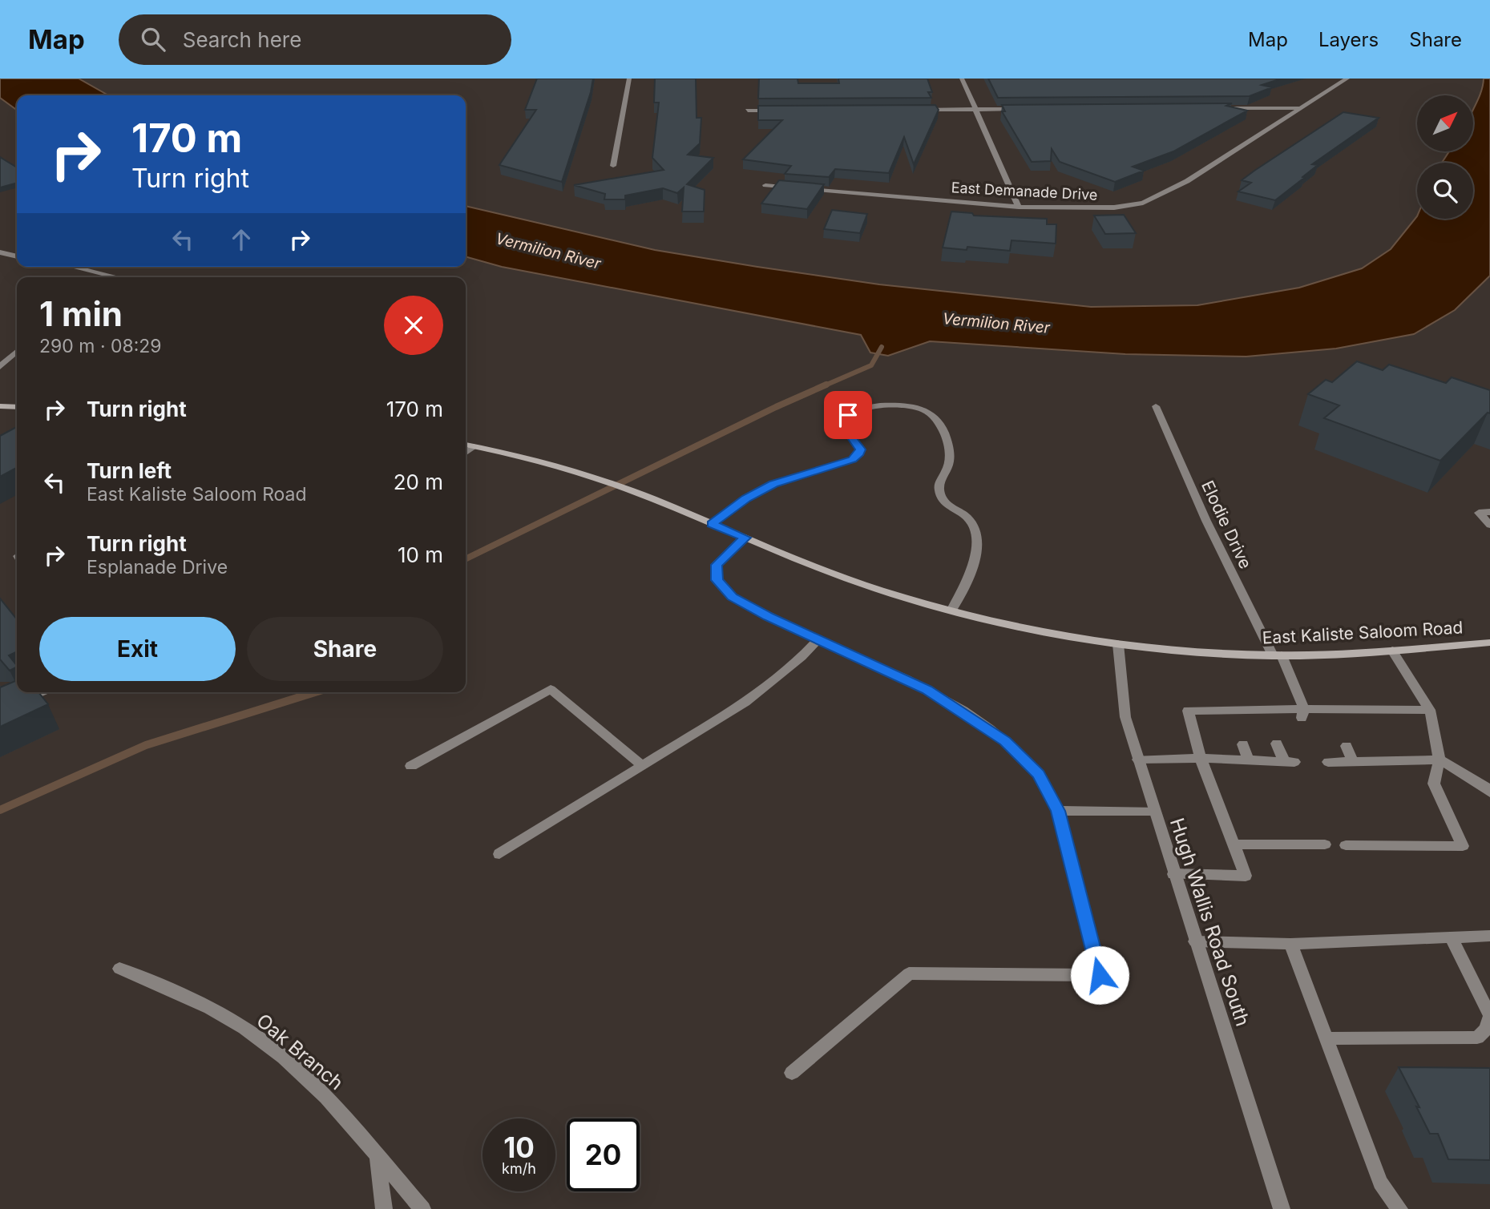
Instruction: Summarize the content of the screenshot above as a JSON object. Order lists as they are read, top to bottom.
{
  "streets": {
    "main road": ["East Kaliste Saloom Road"],
    "street": [
      "East Demanade Drive",
      "Elodie Drive",
      "Hugh Wallis Road South",
      "Oak Branch"
    ]
  },
  "crossings": [
    ["Elodie Drive", "East Kaliste Saloom Road"],
    ["East Kaliste Saloom Road", "Hugh Wallis Road South"]
  ],
  "water": ["Vermilion River"],
  "north": "top right",
  "page": {
    "header": "Map",
    "search": "Search here",
    "nav": ["Map", "Layers", "Share"],
    "turn": ["170 m", "Turn right"],
    "heading": ["1 min", "290 m · 08:29"],
    "list": [
      {
        "name": "Turn right",
        "value": "170 m"
      },
      {
        "name": "Turn left",
        "note": "East Kaliste Saloom Road",
        "value": "20 m"
      },
      {
        "name": "Turn right",
        "note": "Esplanade Drive",
        "value": "10 m"
      }
    ],
    "buttons": ["Exit", "Share"],
    "speed": "10 km/h",
    "limit": "20"
  }
}
